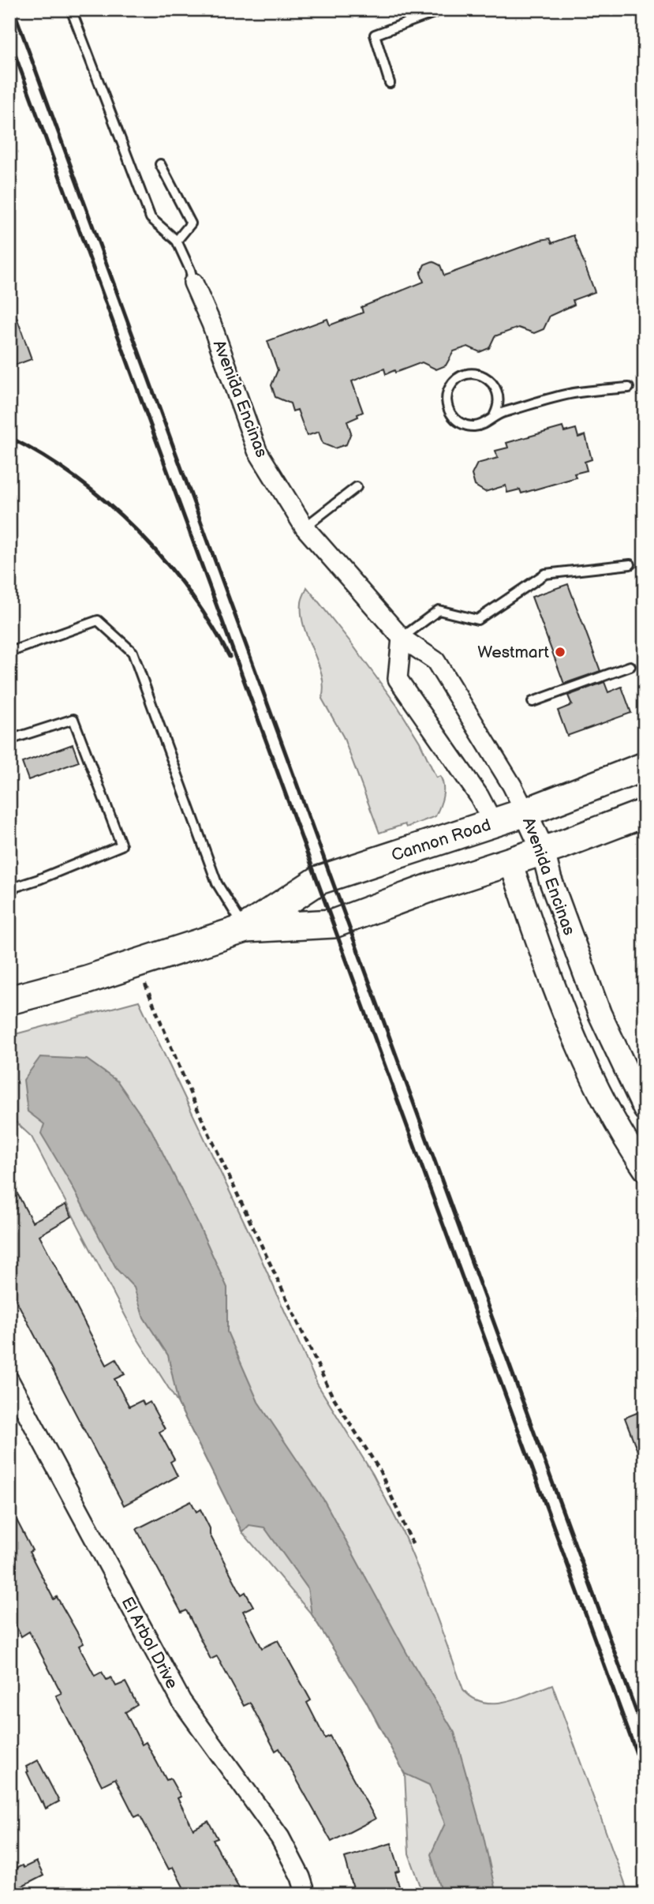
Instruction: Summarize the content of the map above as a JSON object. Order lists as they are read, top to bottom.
{
  "streets": {
    "main road": ["Cannon Road"],
    "street": ["Avenida Encinas", "El Arbol Drive"]
  },
  "crossings": [
    ["Avenida Encinas", "Cannon Road"]
  ],
  "places": ["Westmart"]
}
